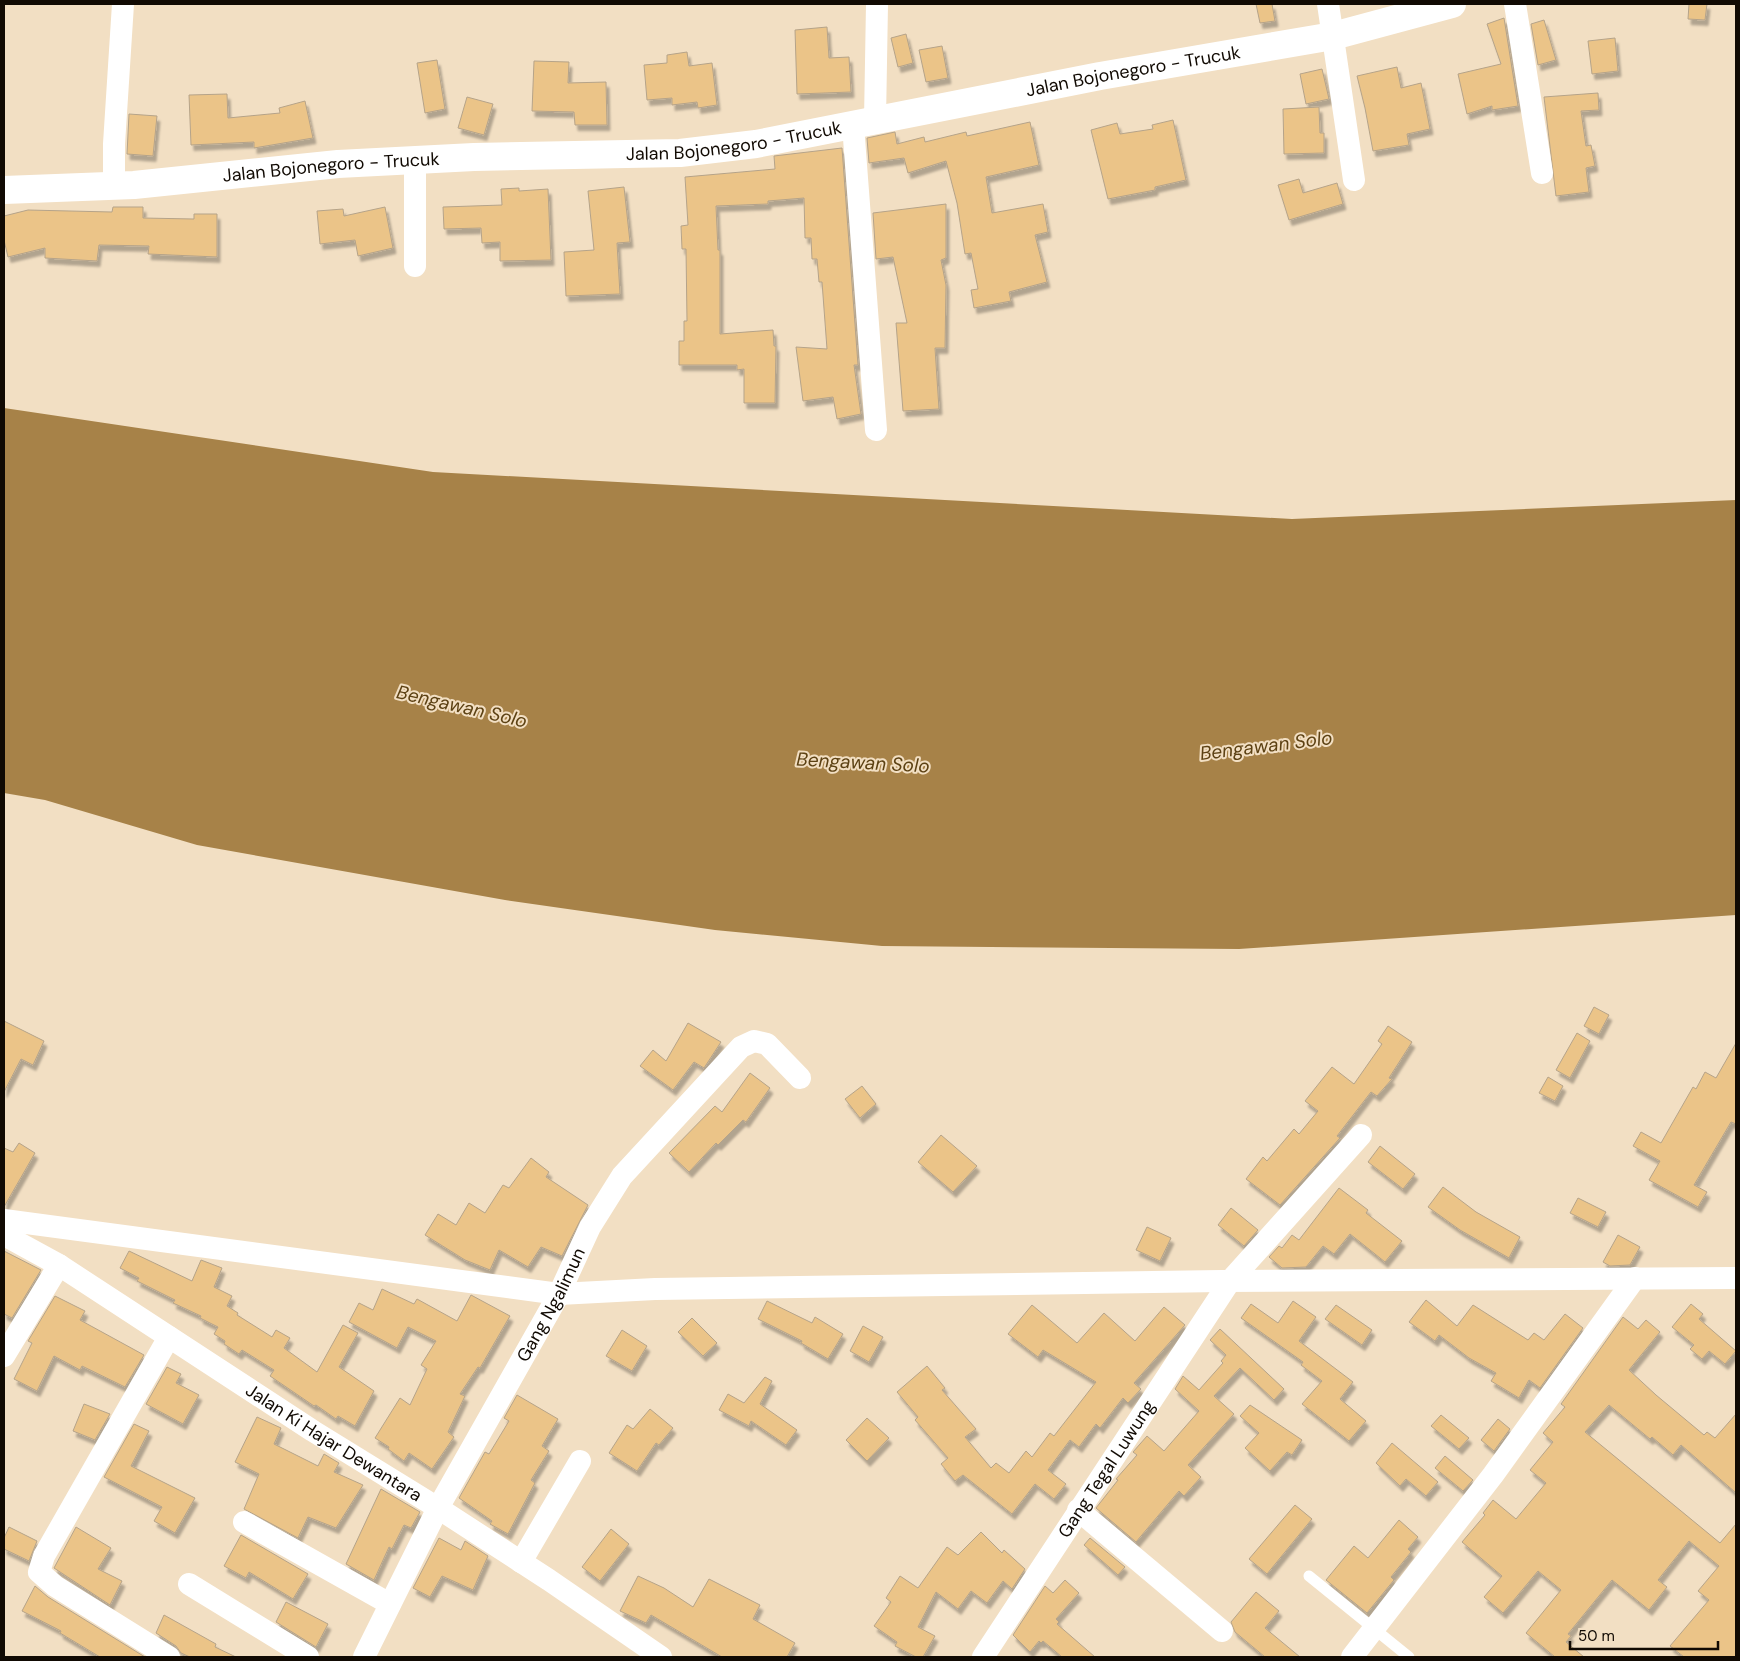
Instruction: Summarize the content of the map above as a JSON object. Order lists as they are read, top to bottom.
{
  "streets": {
    "street": [
      "Jalan Bojonegoro - Trucuk",
      "Gang Ngalimun",
      "Jalan Ki Hajar Dewantara",
      "Gang Tegal Luwung"
    ]
  },
  "crossings": [
    ["Gang Ngalimun", "Jalan Ki Hajar Dewantara"]
  ],
  "water": ["Bengawan Solo"],
  "scale_bar": "50 m"
}
